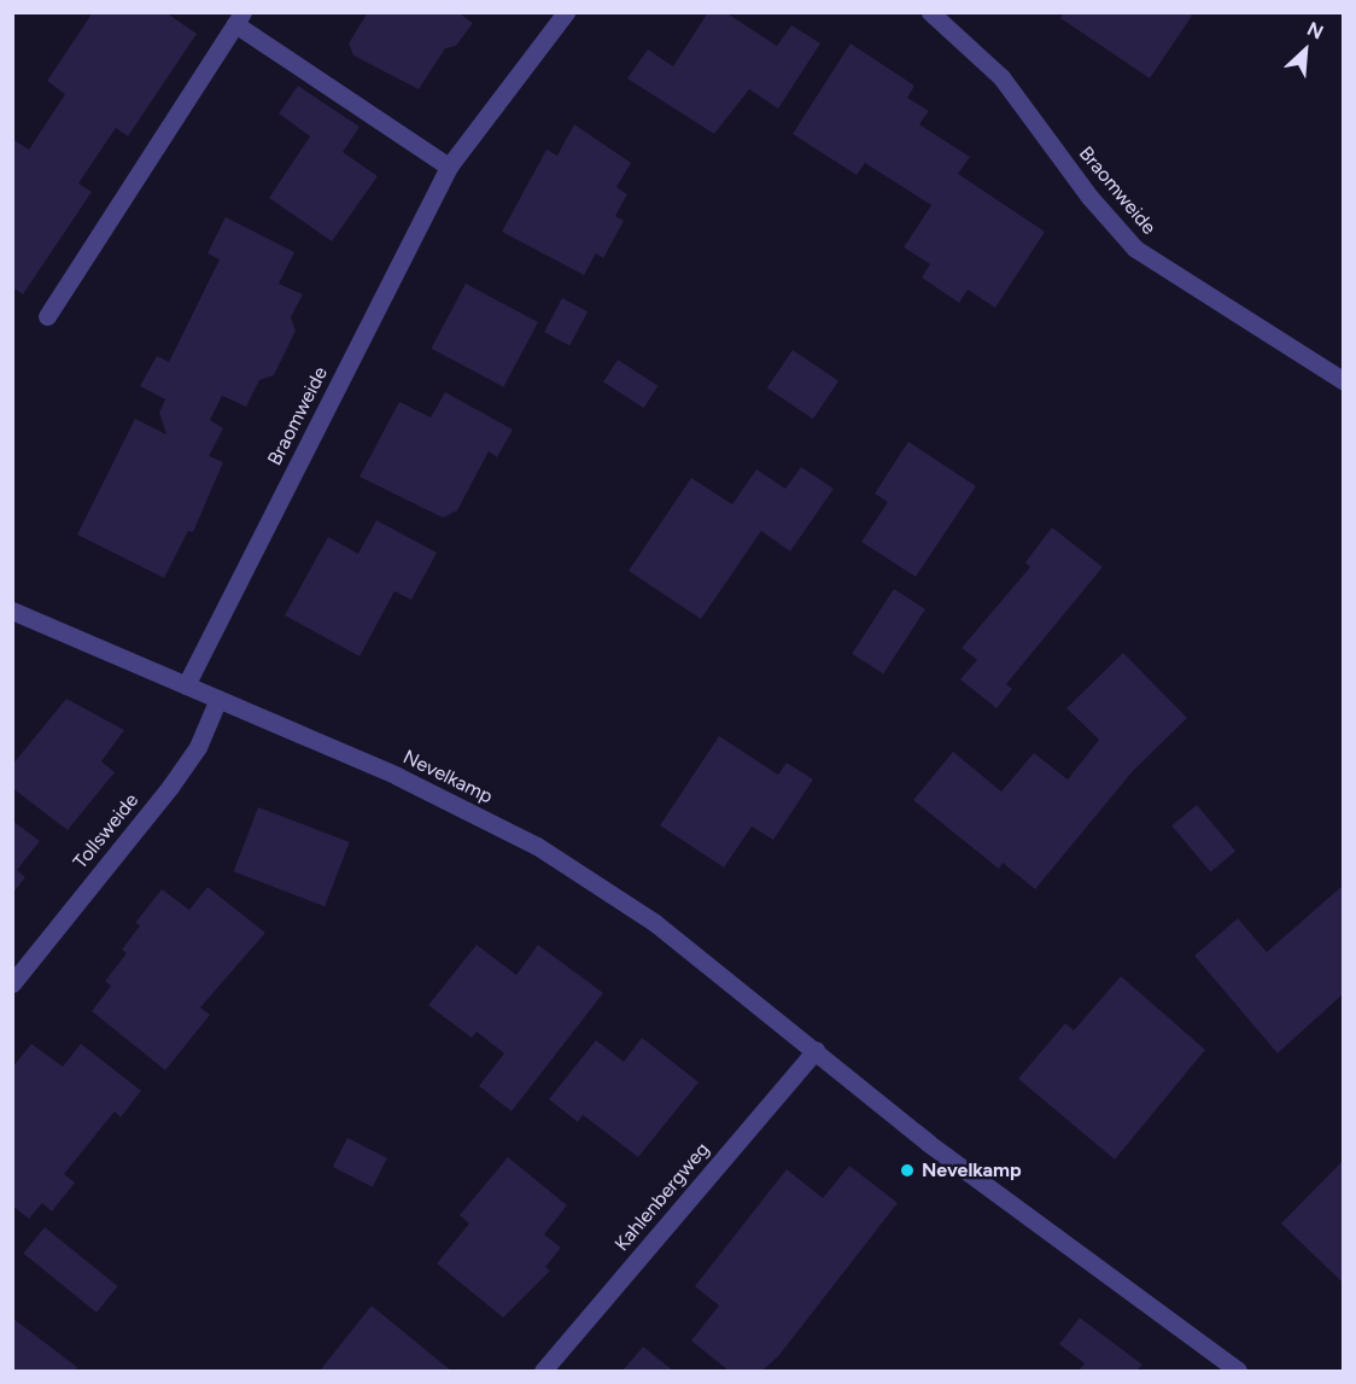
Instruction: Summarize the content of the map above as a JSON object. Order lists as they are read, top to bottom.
{
  "streets": {
    "street": [
      "Braomweide",
      "Nevelkamp",
      "Tollsweide",
      "Kahlenbergweg"
    ]
  },
  "crossings": [
    ["Braomweide", "Nevelkamp"],
    ["Nevelkamp", "Tollsweide"],
    ["Nevelkamp", "Kahlenbergweg"]
  ],
  "places": ["Nevelkamp"],
  "north": "top right"
}
